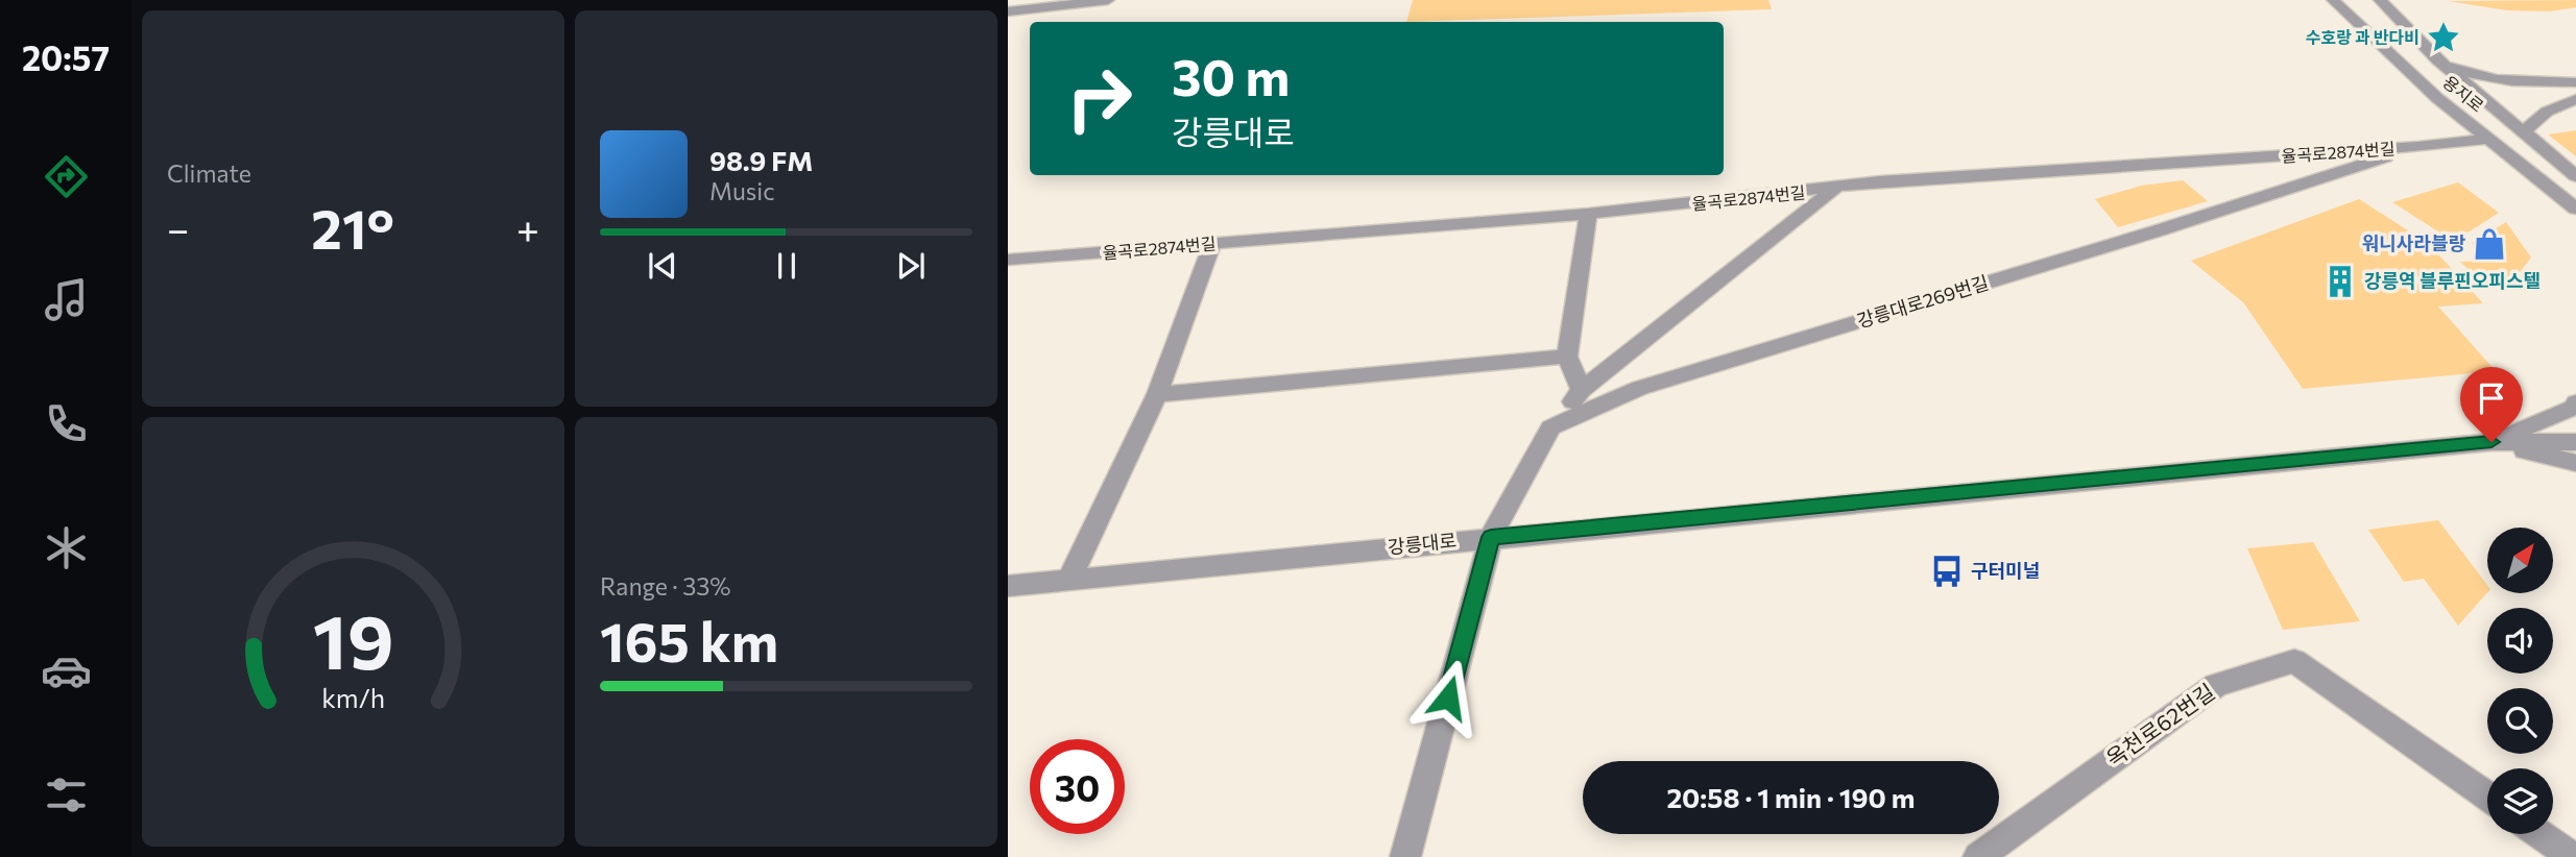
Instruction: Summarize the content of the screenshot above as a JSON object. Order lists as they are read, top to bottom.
{
  "streets": {
    "street": [
      "용지로",
      "율곡로2874번길",
      "강릉대로269번길",
      "강릉대로",
      "옥천로62번길"
    ]
  },
  "crossings": [
    ["용지로", "율곡로2874번길"],
    ["율곡로2874번길", "강릉대로269번길"]
  ],
  "places": {
    "place": ["수호랑 과 반다비"],
    "shop": ["워니사라블랑"],
    "building": ["강릉역 블루핀오피스텔"],
    "bus stop": ["구터미널"]
  },
  "north": "top right",
  "page": {
    "tabs": "20:57",
    "tile": [
      "Climate",
      ["Range · 33%", "165 km"]
    ],
    "turn": ["30 m", "강릉대로"],
    "song": ["98.9 FM", "Music"],
    "heat": ["−", "21°", "+"],
    "limit": "30",
    "trip": "20:58 · 1 min · 190 m",
    "gauge": ["19", "km/h"]
  }
}
